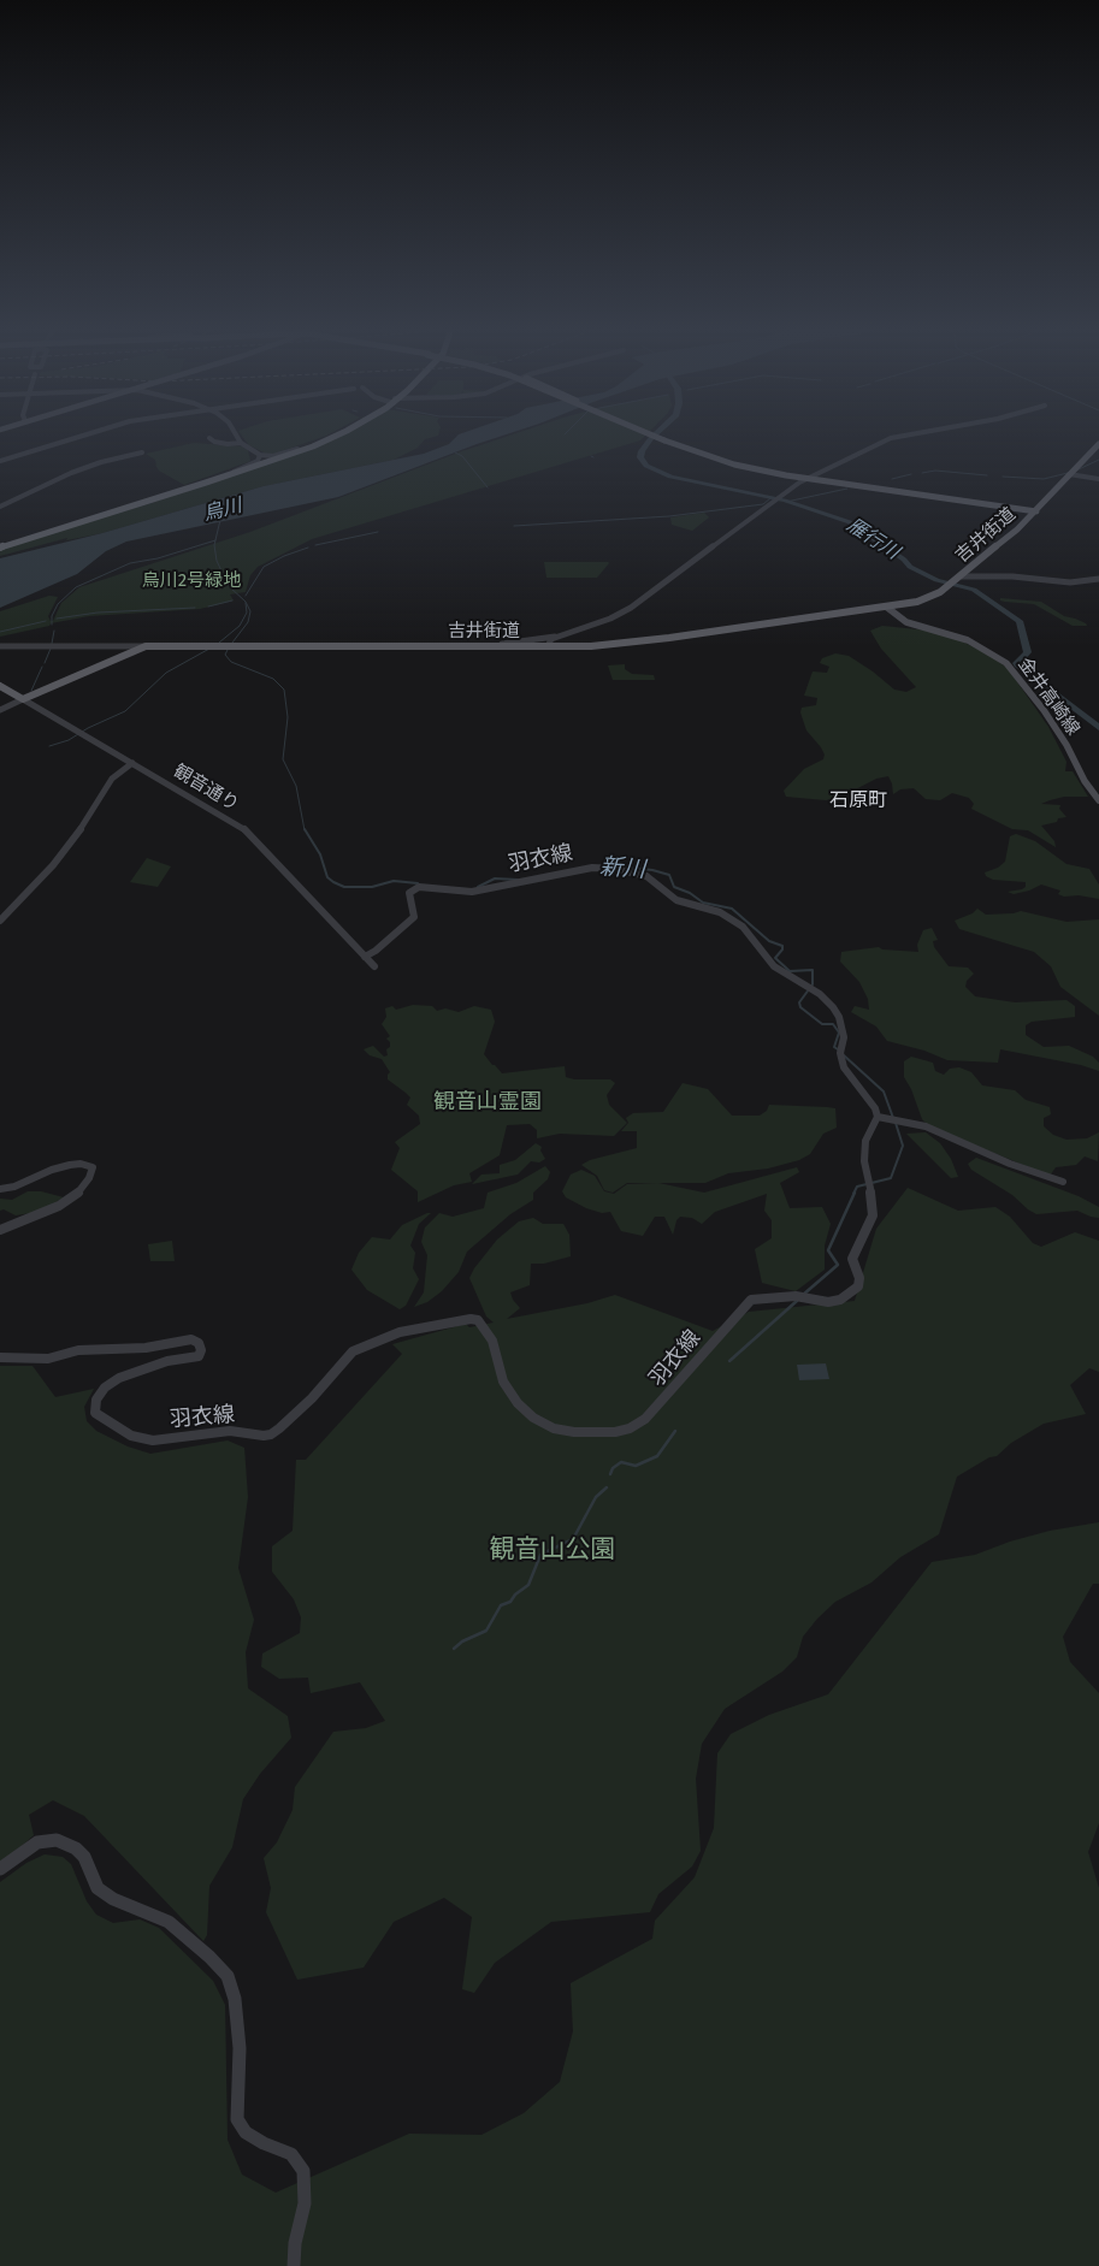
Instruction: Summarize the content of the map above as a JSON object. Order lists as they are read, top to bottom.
{
  "streets": {
    "main road": ["吉井街道", "金井高崎線", "観音通り"],
    "street": ["羽衣線"]
  },
  "crossings": [
    ["吉井街道", "金井高崎線"],
    ["吉井街道", "観音通り"],
    ["観音通り", "羽衣線"]
  ],
  "districts": ["石原町"],
  "water": ["烏川", "雁行川", "新川"],
  "parks": ["烏川2号緑地", "観音山霊園", "観音山公園"]
}
